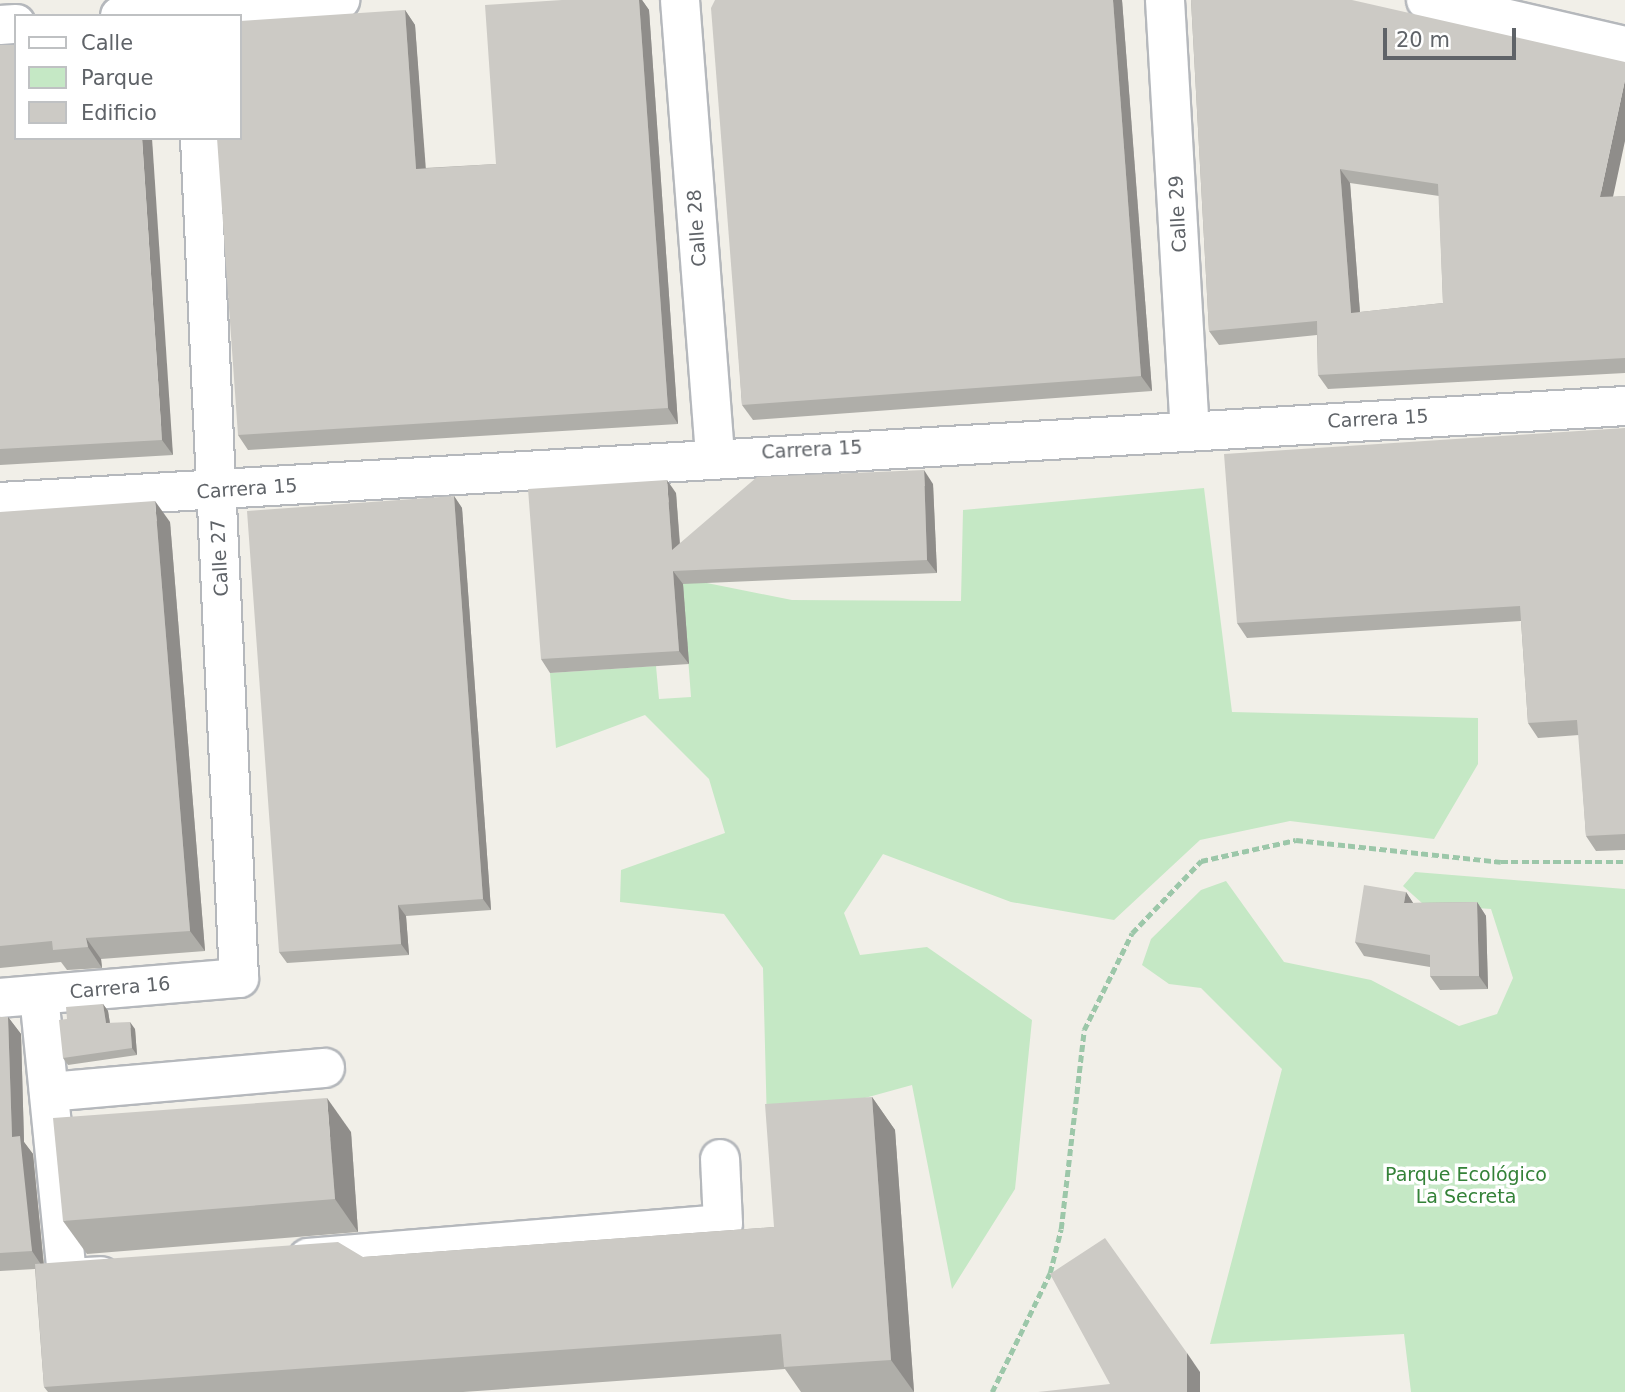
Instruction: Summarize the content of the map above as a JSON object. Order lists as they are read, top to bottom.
{
  "streets": {
    "street": [
      "Calle 29",
      "Calle 28",
      "Carrera 15",
      "Calle 27",
      "Carrera 16"
    ]
  },
  "crossings": [
    ["Calle 29", "Carrera 15"],
    ["Calle 28", "Carrera 15"],
    ["Carrera 15", "Calle 27"],
    ["Calle 27", "Carrera 16"]
  ],
  "parks": ["Parque Ecológico La Secreta"],
  "legend": ["Calle", "Parque", "Edificio"],
  "scale_bar": "20 m"
}
